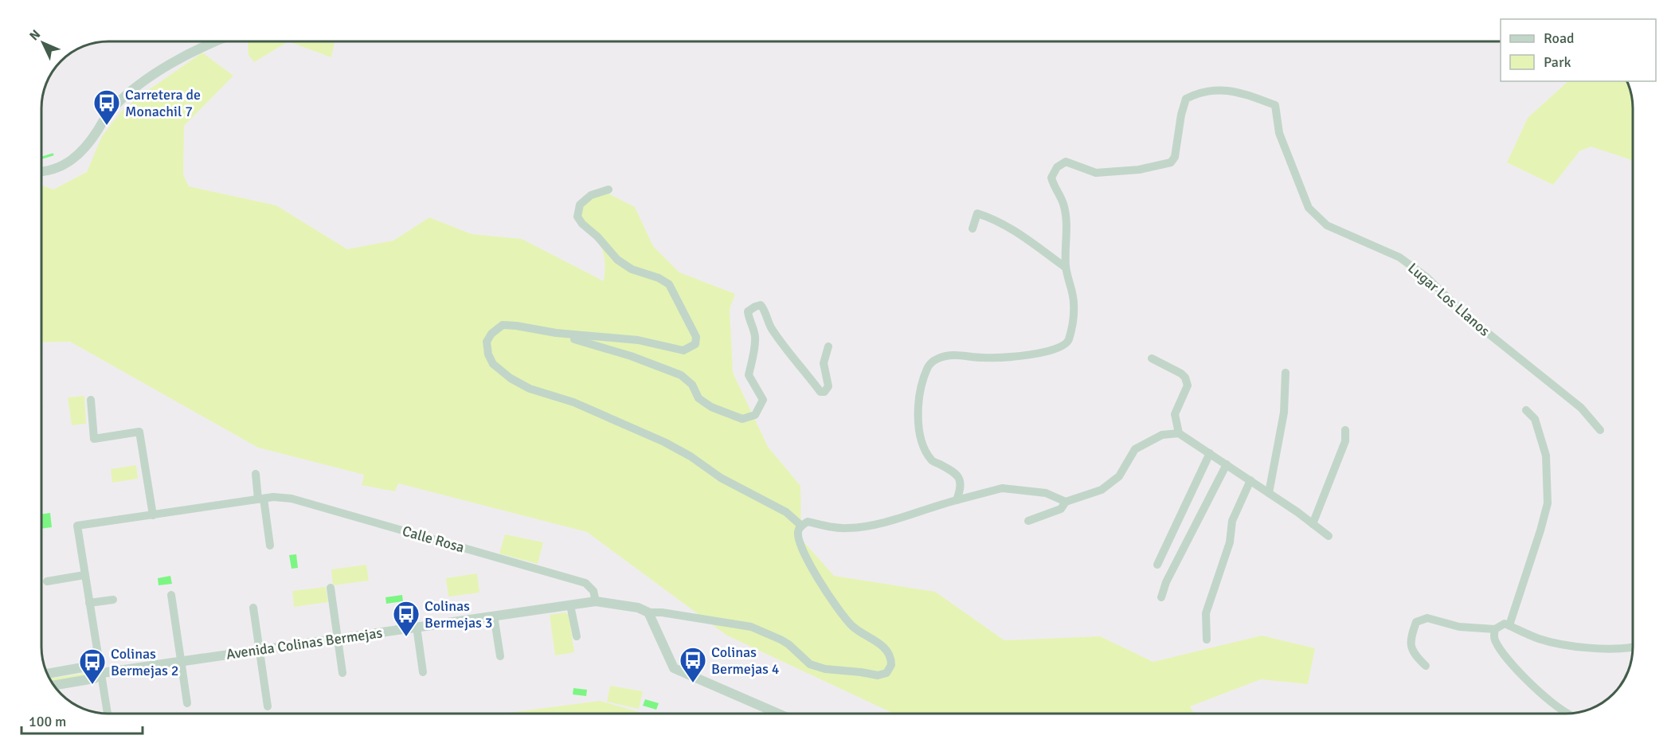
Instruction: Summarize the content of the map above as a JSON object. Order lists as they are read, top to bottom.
{
  "streets": {
    "street": ["Lugar Los Llanos", "Calle Rosa", "Avenida Colinas Bermejas"]
  },
  "crossings": [
    ["Calle Rosa", "Avenida Colinas Bermejas"]
  ],
  "places": {
    "bus stop": [
      "Carretera de Monachil 7",
      "Colinas Bermejas 3",
      "Colinas Bermejas 4",
      "Colinas Bermejas 2"
    ]
  },
  "legend": ["Road", "Park"],
  "scale_bar": "100 m",
  "north": "top left"
}
